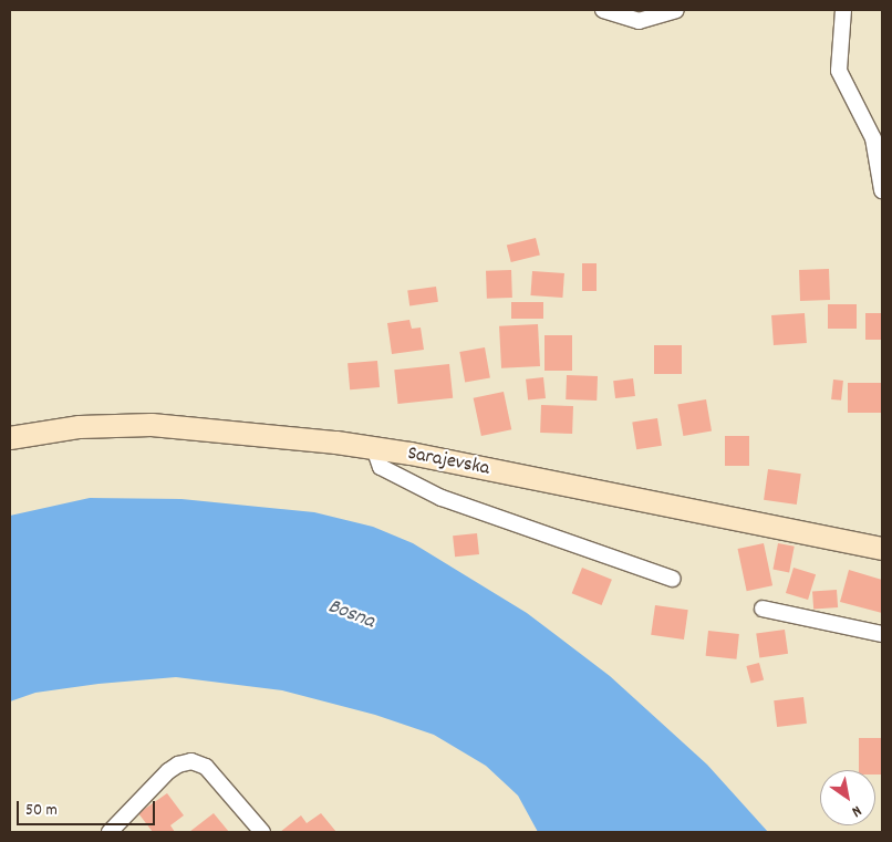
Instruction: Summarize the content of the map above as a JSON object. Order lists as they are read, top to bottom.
{
  "streets": {
    "main road": ["Sarajevska"]
  },
  "water": ["Bosna"],
  "scale_bar": "50 m",
  "north": "bottom right"
}
